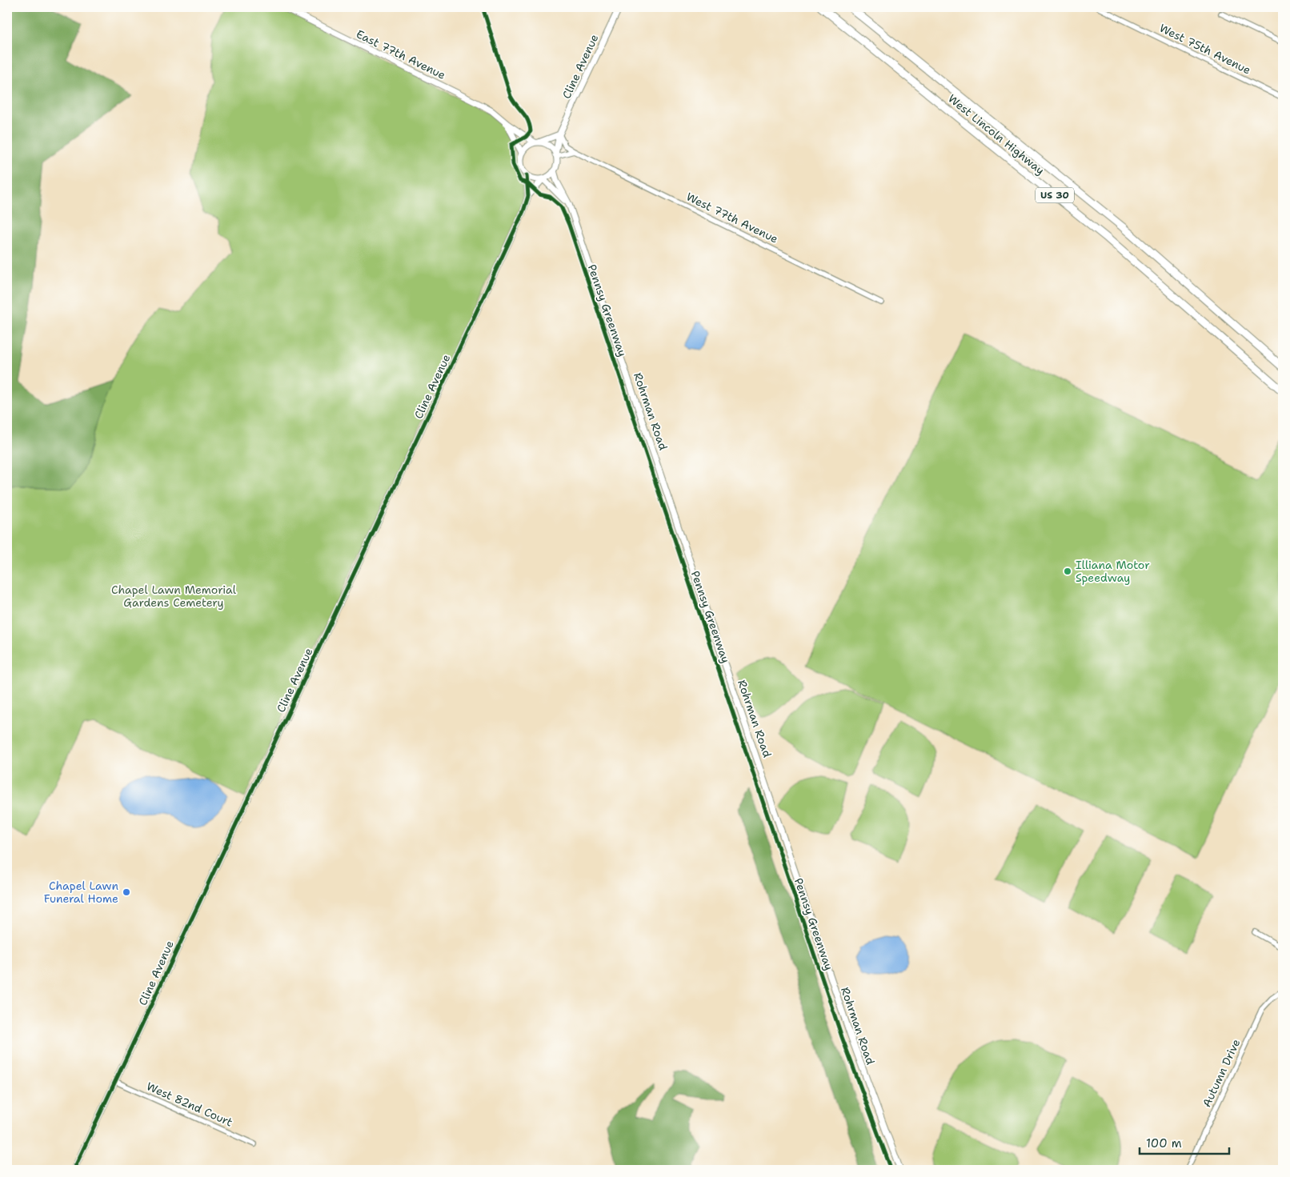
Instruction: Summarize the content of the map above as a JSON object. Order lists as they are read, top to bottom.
{
  "streets": {
    "main road": ["West Lincoln Highway", "US 30"],
    "street": [
      "West 75th Avenue",
      "East 77th Avenue",
      "Cline Avenue",
      "West 77th Avenue",
      "Rohrman Road",
      "Autumn Drive",
      "West 82nd Court"
    ],
    "cycle path": ["Pennsy Greenway"]
  },
  "crossings": [
    ["East 77th Avenue", "Cline Avenue"],
    ["East 77th Avenue", "Rohrman Road"],
    ["Cline Avenue", "West 77th Avenue"],
    ["Cline Avenue", "Rohrman Road"],
    ["Cline Avenue", "West 82nd Court"]
  ],
  "parks": ["Chapel Lawn Memorial Gardens Cemetery"],
  "places": ["Illiana Motor Speedway", "Chapel Lawn Funeral Home"],
  "scale_bar": "100 m"
}
